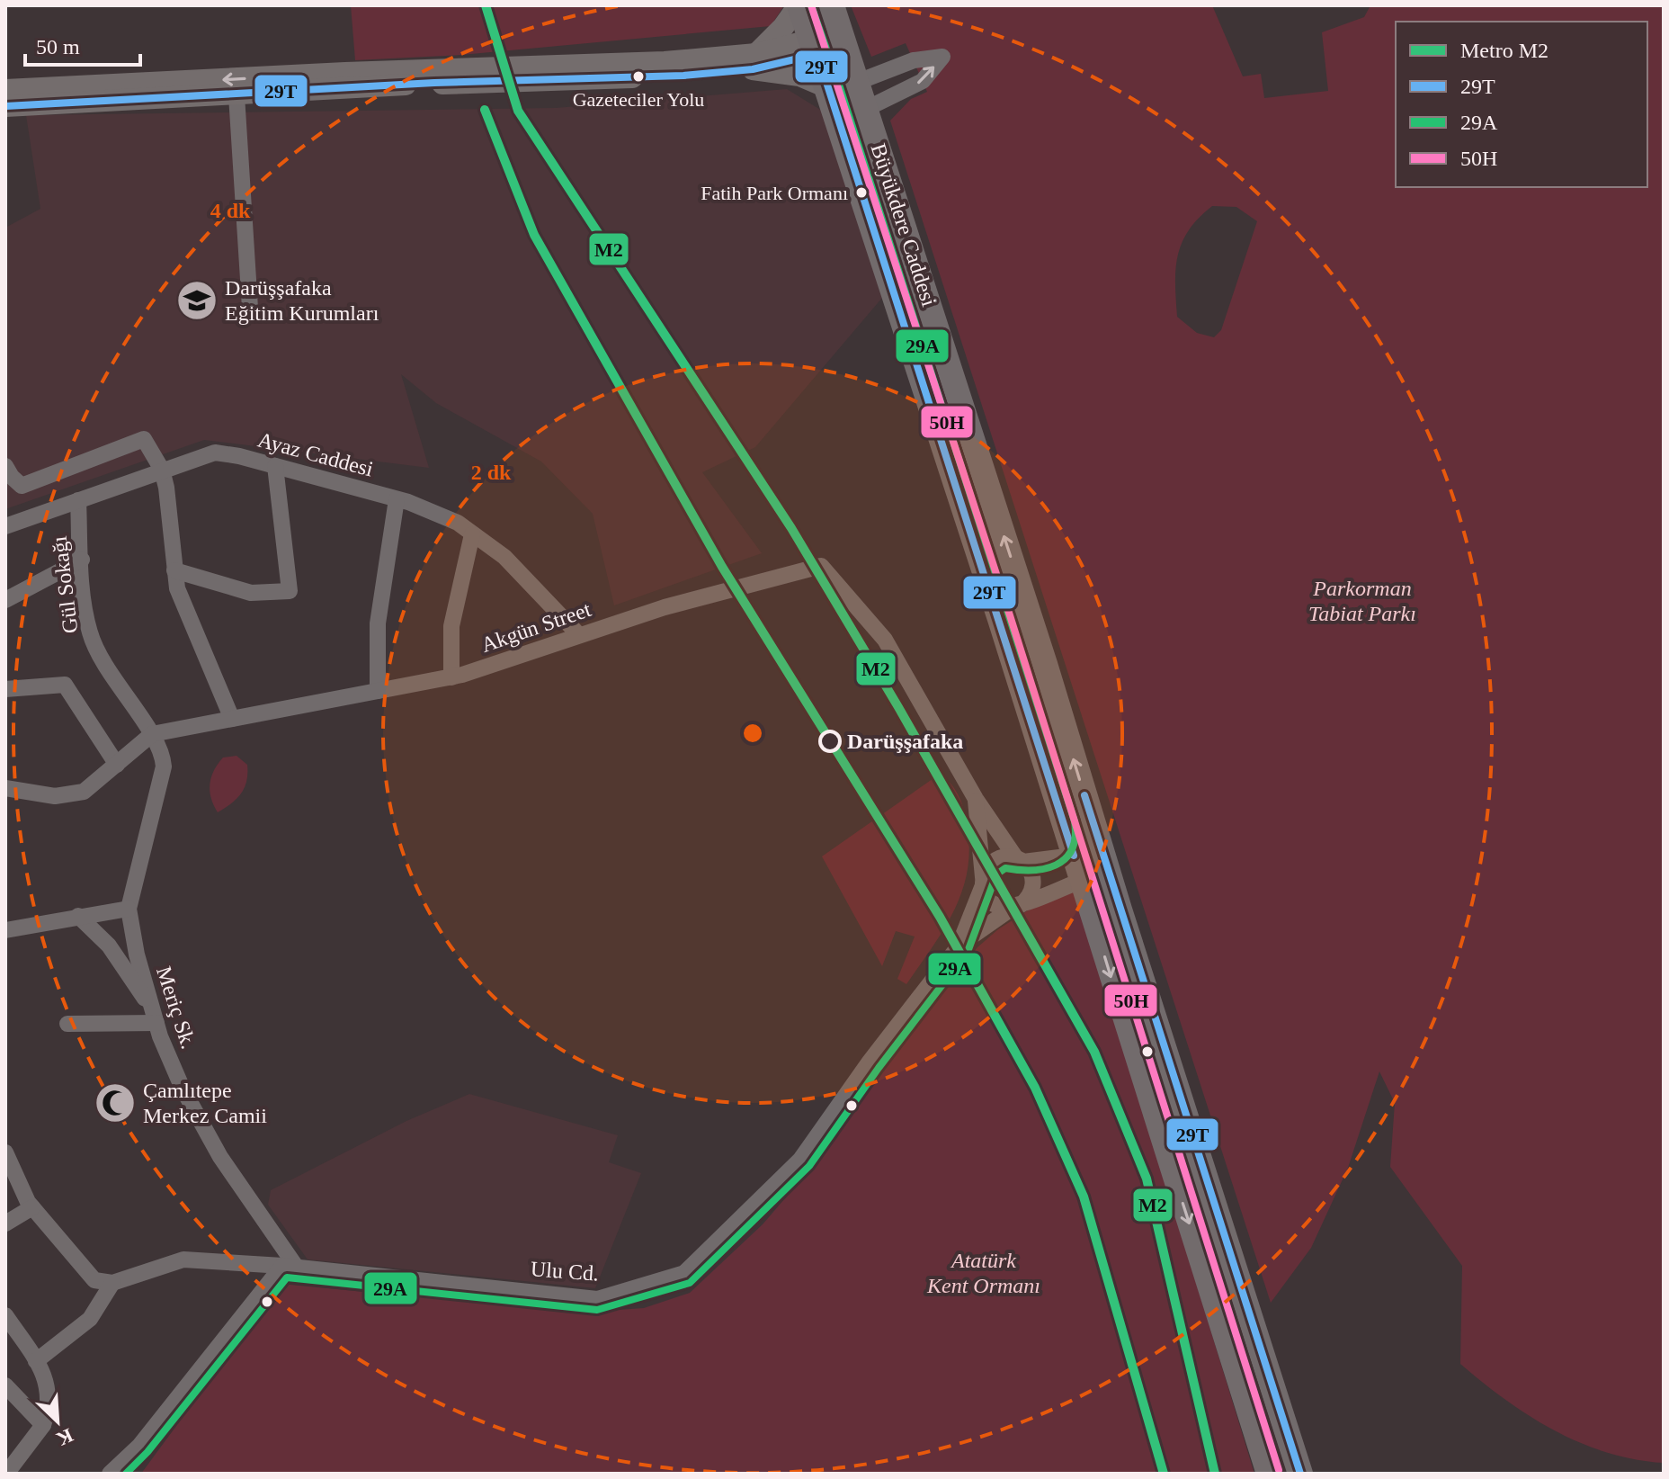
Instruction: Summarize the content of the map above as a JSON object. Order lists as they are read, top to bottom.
{
  "streets": {
    "main road": ["Büyükdere Caddesi"],
    "street": [
      "Ayaz Caddesi",
      "Gül Sokağı",
      "Akgün Street",
      "Meriç Sk.",
      "Ulu Cd."
    ]
  },
  "crossings": [
    ["Büyükdere Caddesi", "Ulu Cd."],
    ["Ayaz Caddesi", "Gül Sokağı"],
    ["Ayaz Caddesi", "Akgün Street"],
    ["Gül Sokağı", "Akgün Street"],
    ["Gül Sokağı", "Meriç Sk."],
    ["Akgün Street", "Meriç Sk."],
    ["Akgün Street", "Ulu Cd."],
    ["Meriç Sk.", "Ulu Cd."]
  ],
  "parks": ["Parkorman Tabiat Parkı", "Atatürk Kent Ormanı"],
  "places": {
    "other": ["Gazeteciler Yolu", "Fatih Park Ormanı", "Darüşşafaka"],
    "school or university": ["Darüşşafaka Eğitim Kurumları"],
    "mosque": ["Çamlıtepe Merkez Camii"]
  },
  "lines": [
    "metro line M2",
    "transit line 29A",
    "transit line 50H",
    "transit line 29T"
  ],
  "legend": [
    "Metro M2",
    "29T",
    "29A",
    "50H"
  ],
  "scale_bar": "50 m",
  "north": "bottom right",
  "rings": ["4 dk", "2 dk"]
}
